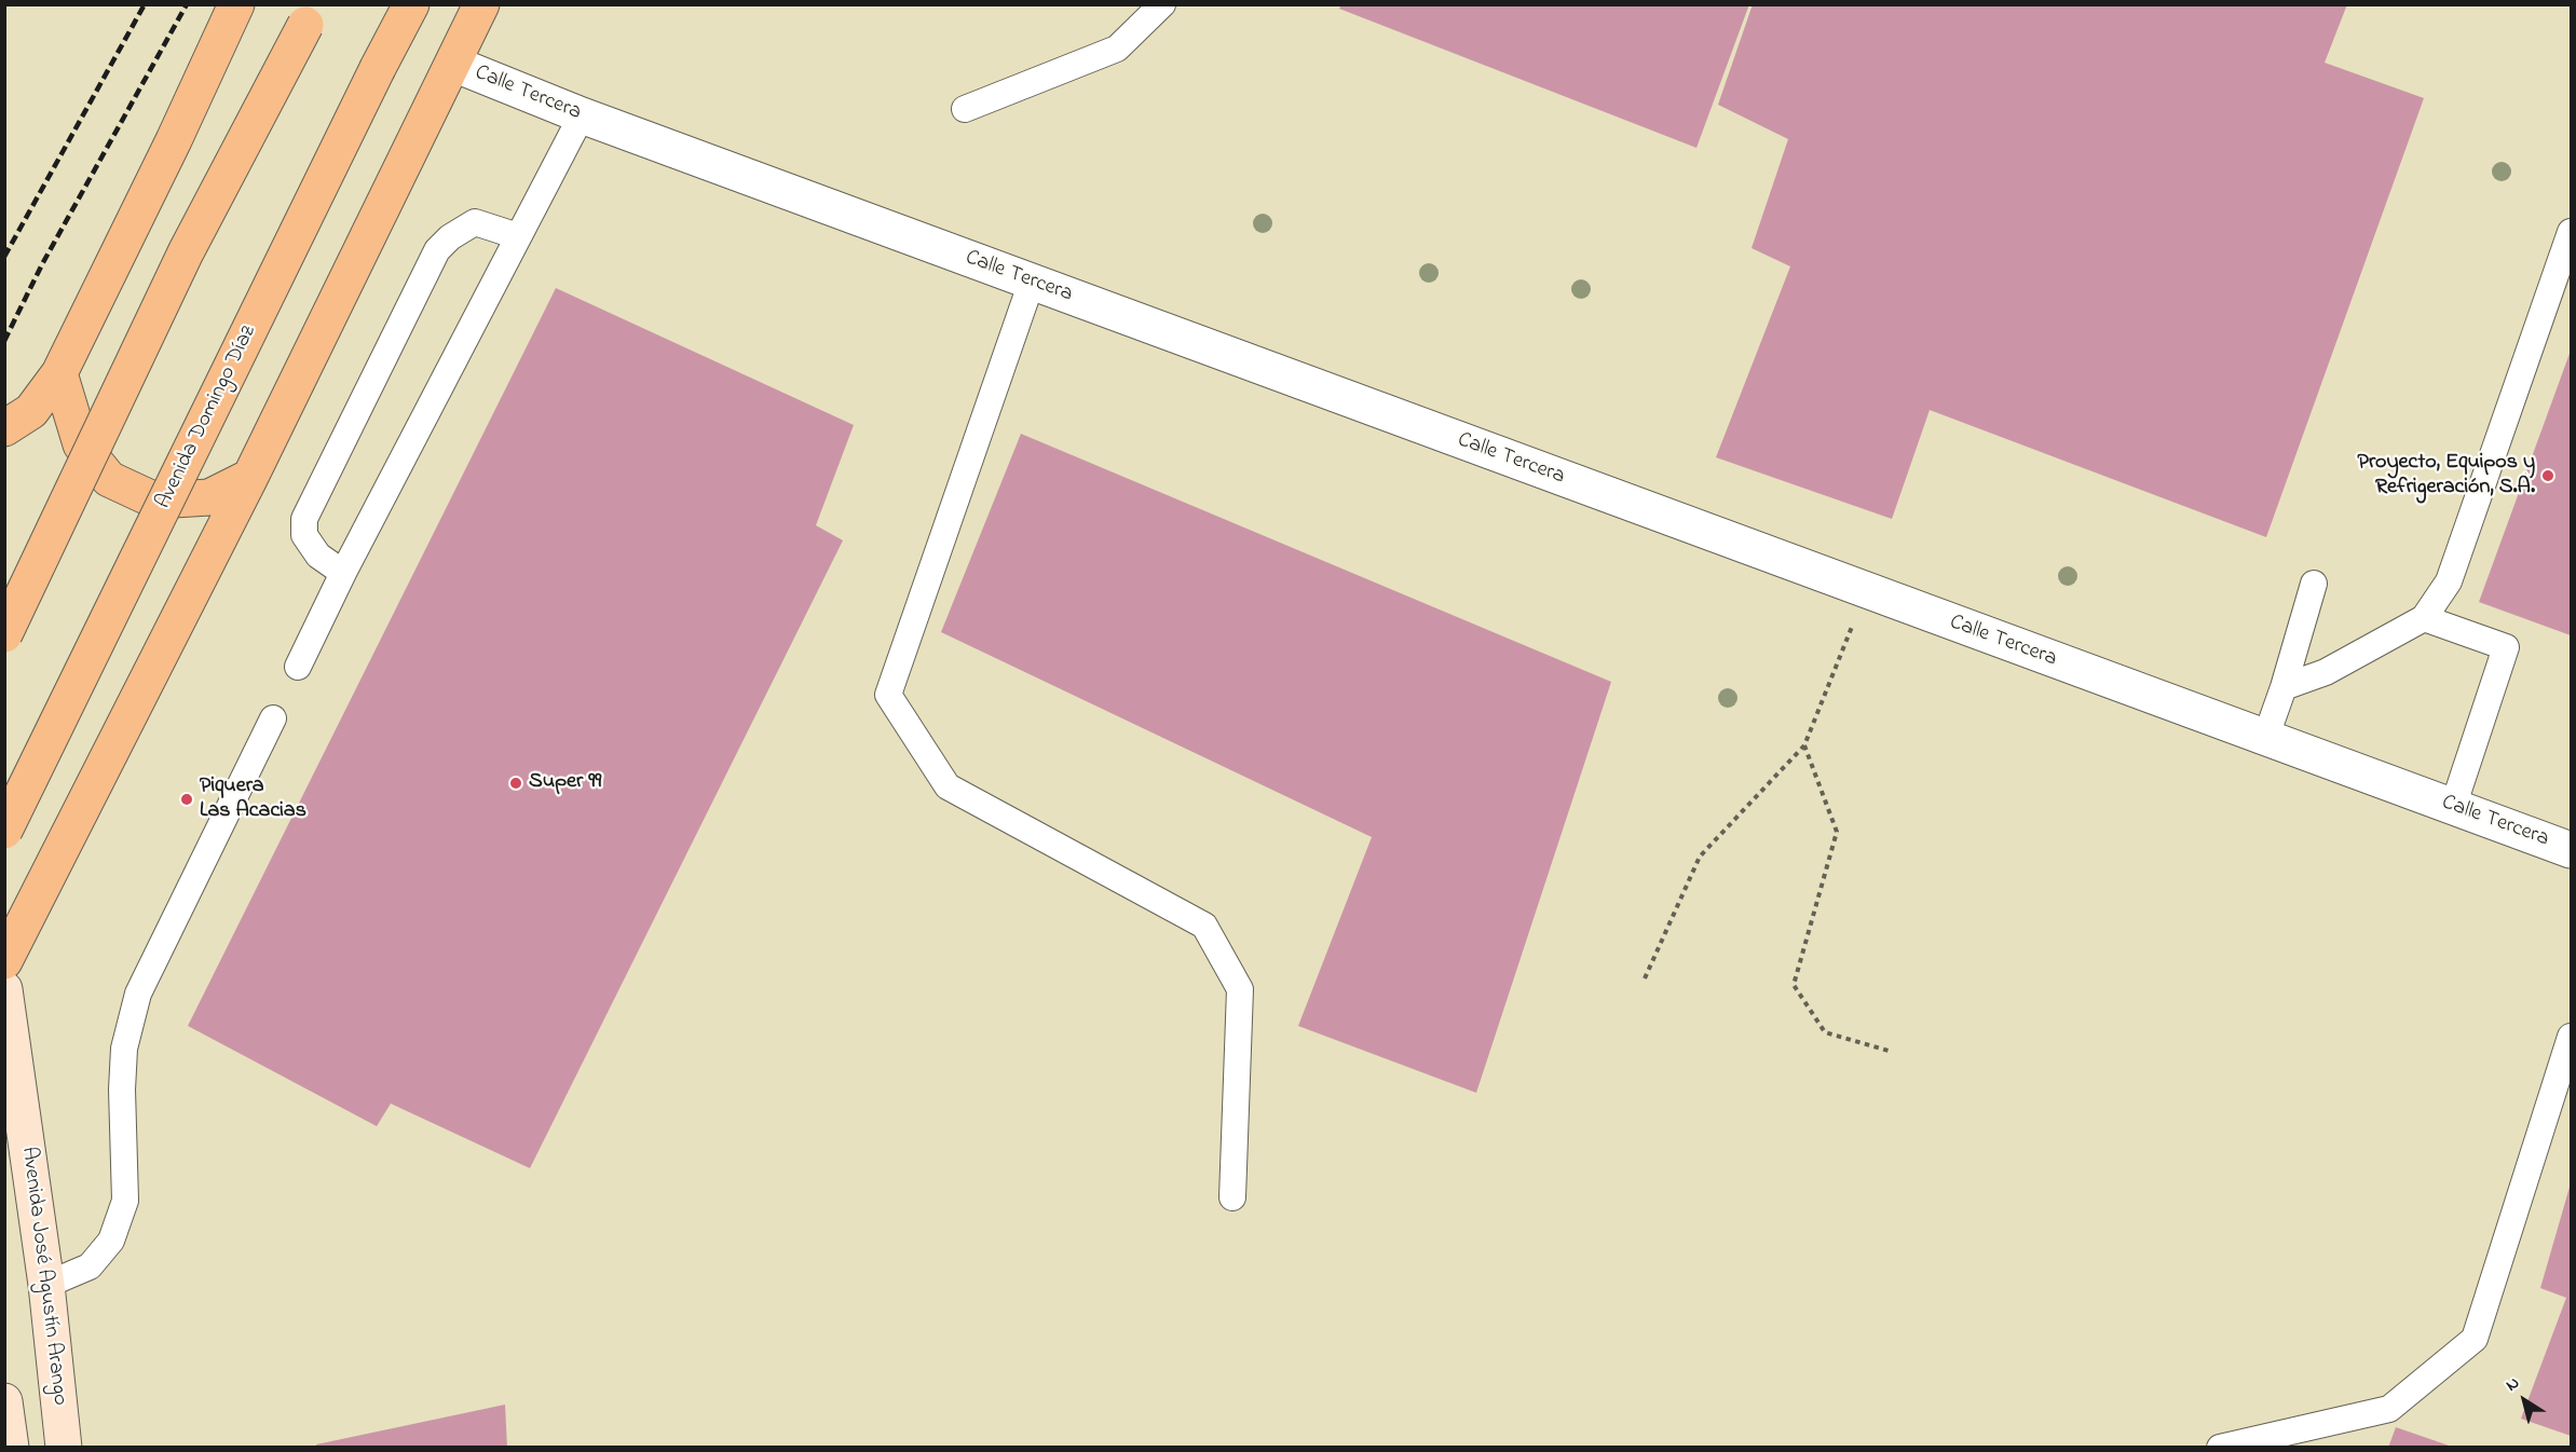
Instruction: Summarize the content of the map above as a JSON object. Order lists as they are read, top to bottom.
{
  "streets": {
    "main road": ["Avenida Domingo Díaz", "Avenida José Agustín Arango"],
    "street": ["Calle Tercera"]
  },
  "places": ["Proyecto, Equipos y Refrigeración, S.A.", "Super 99", "Piquera Las Acacias"],
  "north": "top left"
}
